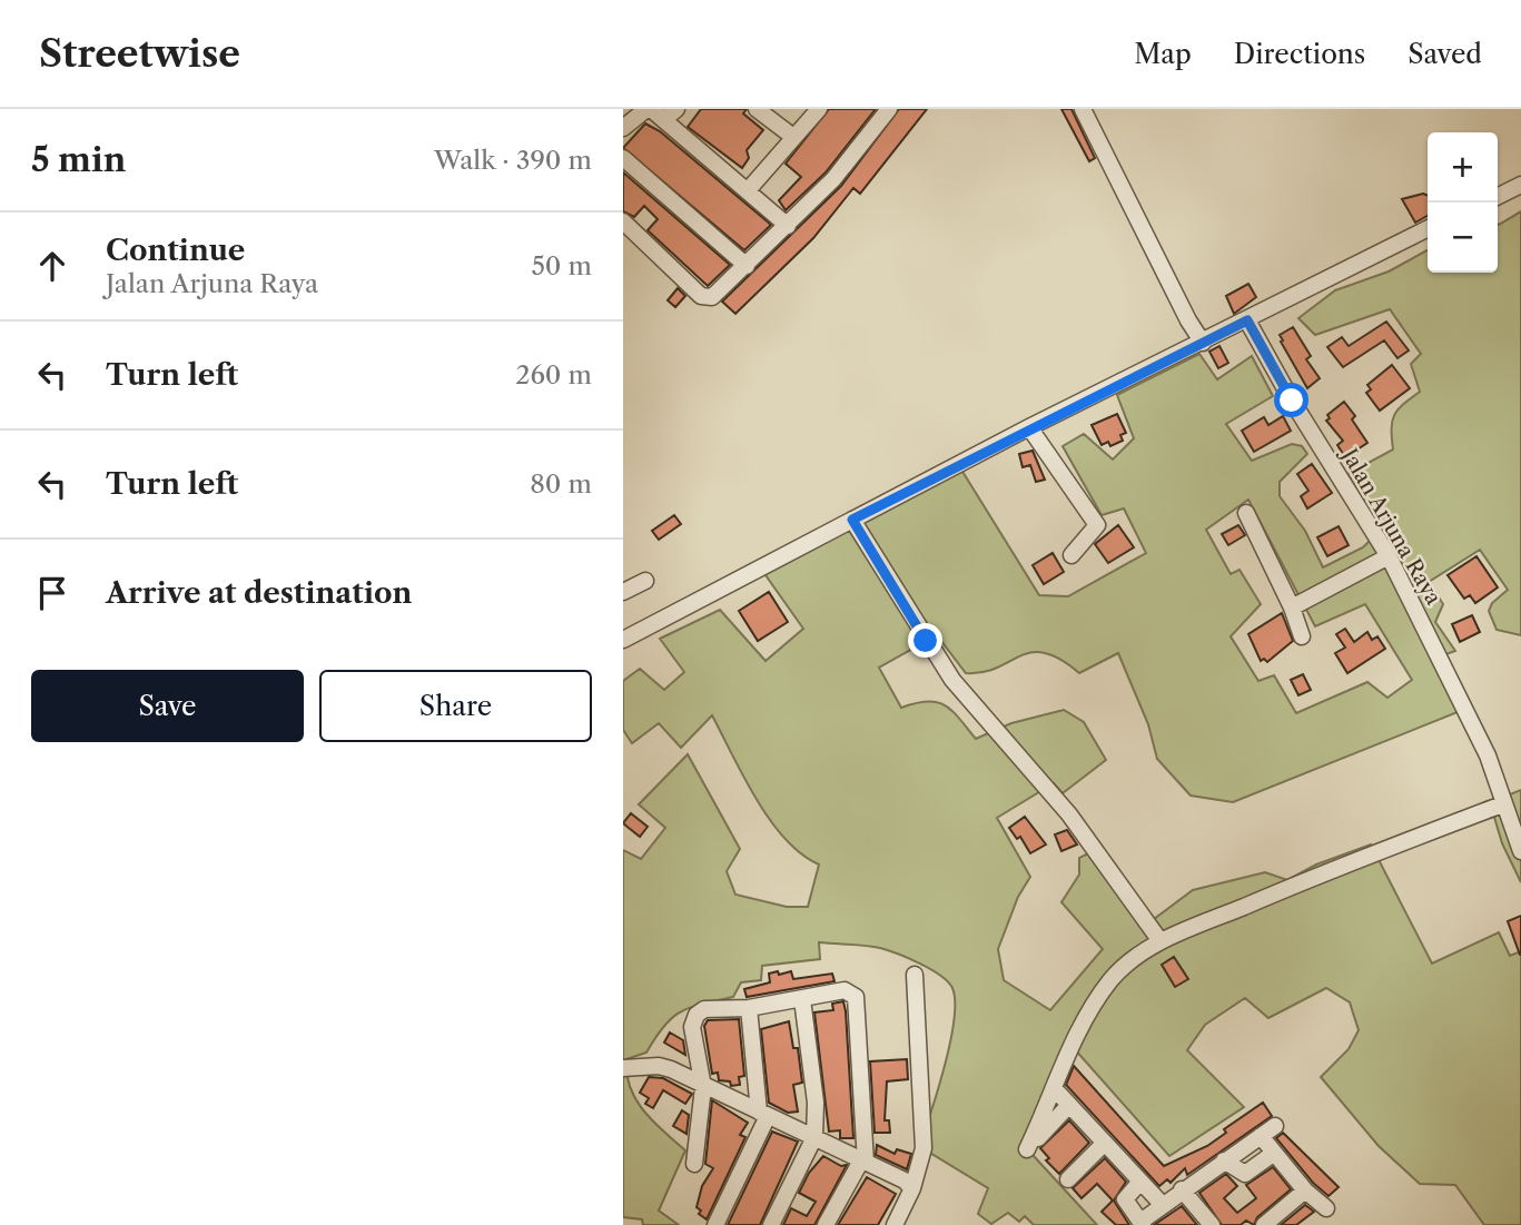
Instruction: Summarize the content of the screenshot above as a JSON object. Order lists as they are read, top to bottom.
{
  "streets": {
    "street": ["Jalan Arjuna Raya"]
  },
  "page": {
    "header": "Streetwise",
    "nav": ["Map", "Directions", "Saved"],
    "heading": ["5 min", "Walk · 390 m"],
    "map_buttons": ["+", "−"],
    "list": [
      ["Continue", "Jalan Arjuna Raya", "50 m"],
      ["Turn left", "260 m"],
      ["Turn left", "80 m"],
      "Arrive at destination"
    ],
    "buttons": ["Save", "Share"]
  }
}
